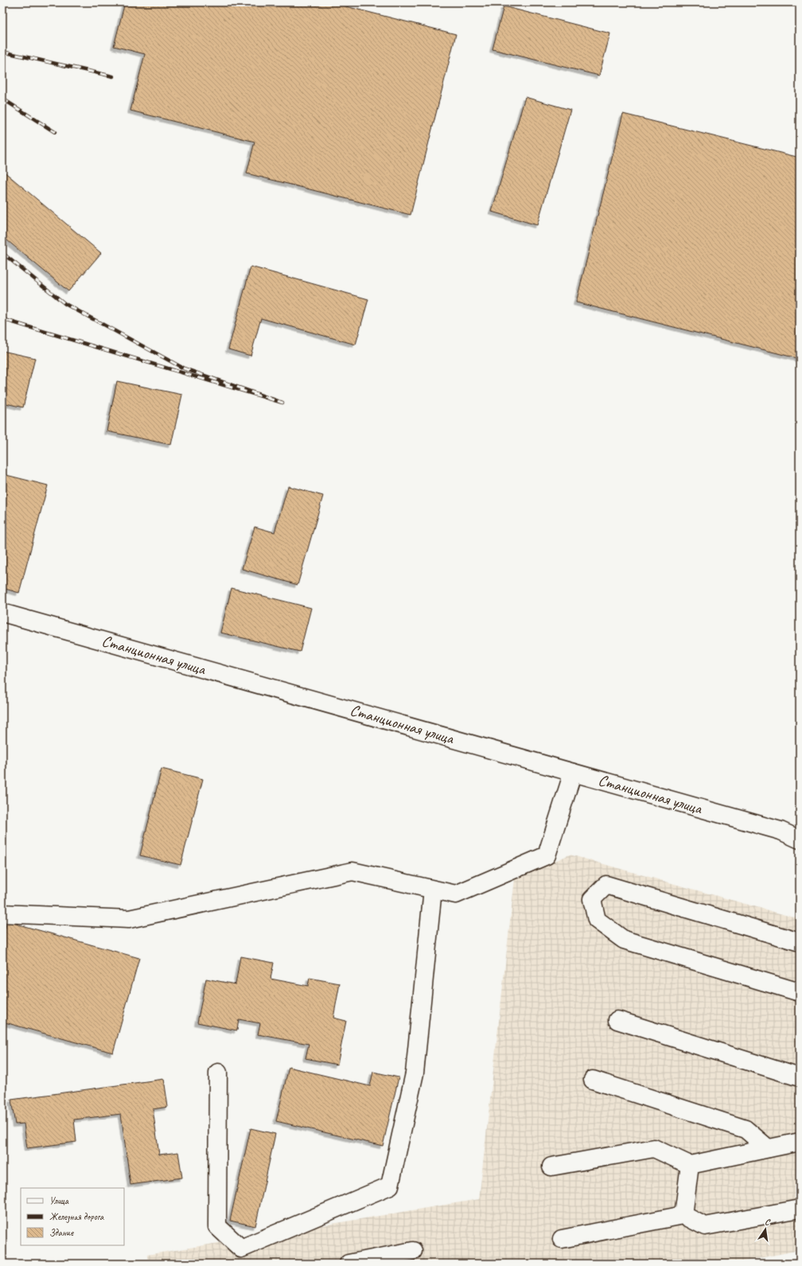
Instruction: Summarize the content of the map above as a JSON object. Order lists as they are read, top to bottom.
{
  "streets": {
    "street": ["Станционная улица"]
  },
  "legend": ["Улица", "Железная дорога", "Здание"],
  "north": "top"
}
